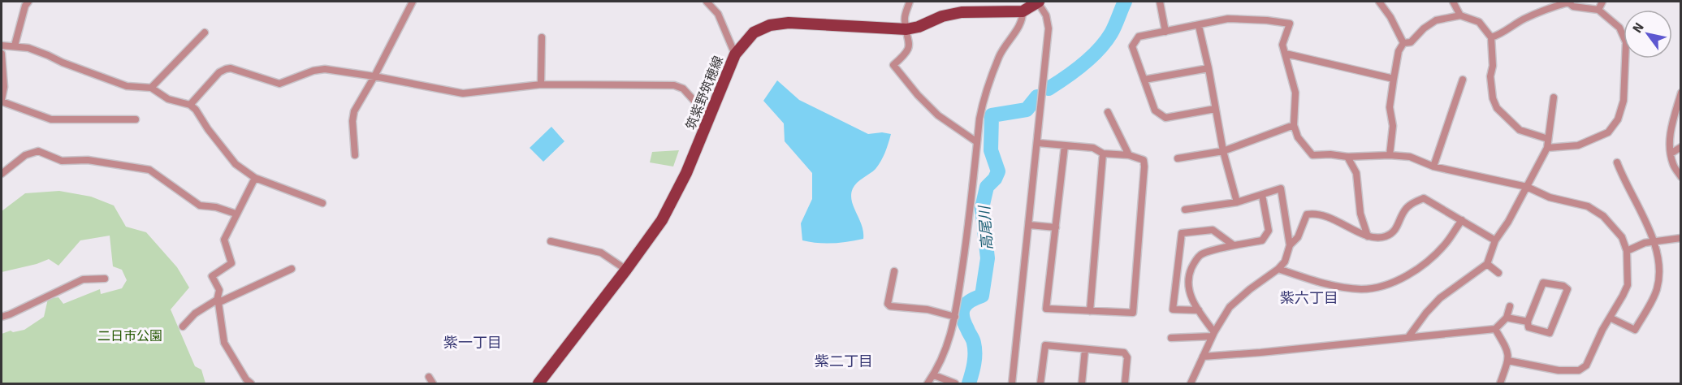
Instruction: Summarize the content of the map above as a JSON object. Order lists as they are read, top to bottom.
{
  "streets": {
    "main road": ["筑紫野筑穂線"]
  },
  "districts": ["紫六丁目", "紫一丁目", "紫二丁目"],
  "water": ["高尾川"],
  "parks": ["二日市公園"],
  "north": "top left"
}
